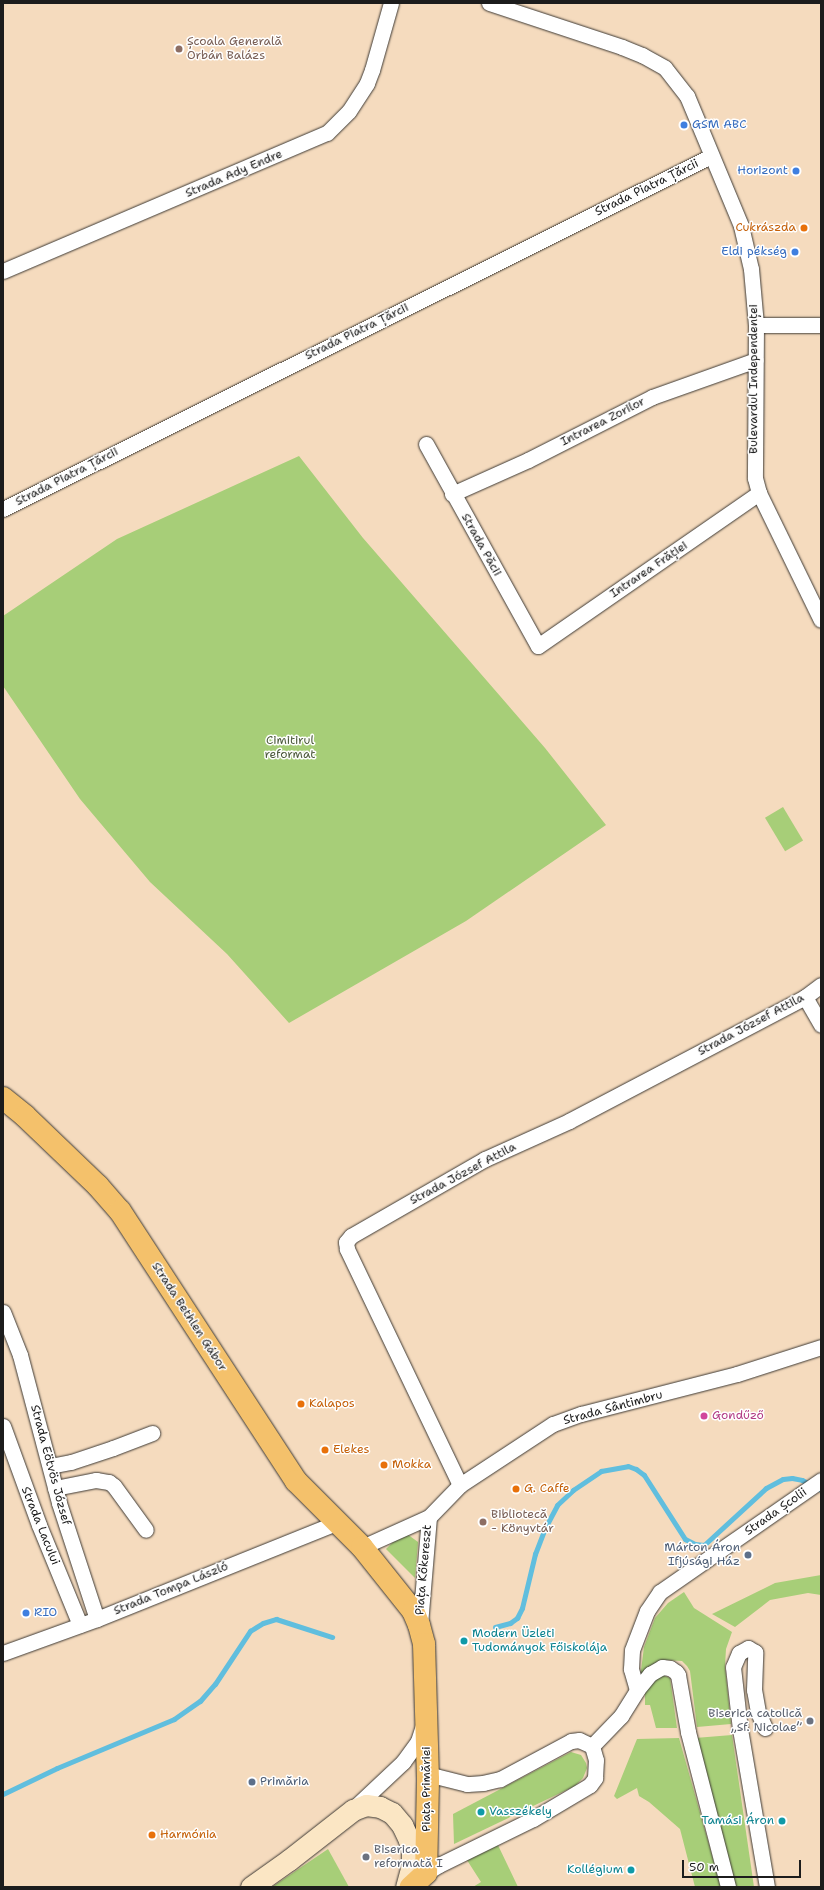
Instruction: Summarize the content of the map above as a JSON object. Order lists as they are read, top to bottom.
{
  "streets": {
    "main road": ["Strada Bethlen Gábor", "Piața Kőkereszt", "Piața Primăriei"],
    "street": [
      "Strada Ady Endre",
      "Strada Piatra Țărcii",
      "Bulevardul Independenței",
      "Intrarea Zorilor",
      "Strada Păcii",
      "Intrarea Frăției",
      "Strada József Attila",
      "Strada Sântimbru",
      "Strada Eötvös József",
      "Strada Școlii",
      "Strada Lacului",
      "Strada Tompa László"
    ]
  },
  "crossings": [
    ["Strada Piatra Țărcii", "Bulevardul Independenței"],
    ["Bulevardul Independenței", "Intrarea Zorilor"],
    ["Bulevardul Independenței", "Intrarea Frăției"],
    ["Intrarea Zorilor", "Strada Păcii"],
    ["Strada Păcii", "Intrarea Frăției"],
    ["Strada József Attila", "Strada Sântimbru"],
    ["Strada Bethlen Gábor", "Piața Kőkereszt"],
    ["Strada Bethlen Gábor", "Strada Tompa László"],
    ["Strada Sântimbru", "Piața Kőkereszt"],
    ["Strada Eötvös József", "Strada Tompa László"],
    ["Strada Lacului", "Strada Tompa László"],
    ["Piața Kőkereszt", "Piața Primăriei"]
  ],
  "parks": ["Cimitirul reformat"],
  "places": [
    "Școala Generală Orbán Balázs",
    "GSM ABC",
    "Horizont",
    "Cukrászda",
    "Eldi pékség",
    "Kalapos",
    "Gondűző",
    "Elekes",
    "Mokka",
    "G. Caffe",
    "Bibliotecă - Könyvtár",
    "Márton Áron Ifjúsági Ház",
    "RIO",
    "Modern Üzleti Tudományok Főiskolája",
    "Biserica catolică „Sf. Nicolae”",
    "Primăria",
    "Vasszékely",
    "Tamási Áron",
    "Harmónia",
    "Biserica reformată I",
    "Kollégium"
  ],
  "scale_bar": "50 m"
}
